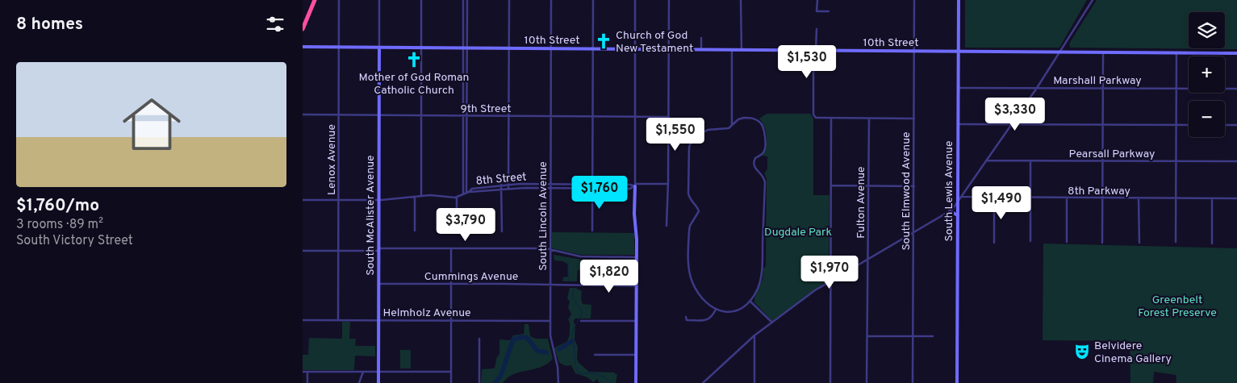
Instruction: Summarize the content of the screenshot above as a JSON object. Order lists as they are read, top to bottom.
{
  "streets": {
    "street": [
      "10th Street",
      "Marshall Parkway",
      "9th Street",
      "Pearsall Parkway",
      "Lenox Avenue",
      "8th Street",
      "8th Parkway",
      "South Elmwood Avenue",
      "South Lewis Avenue",
      "Fulton Avenue",
      "South McAlister Avenue",
      "South Lincoln Avenue",
      "Cummings Avenue",
      "Helmholz Avenue"
    ]
  },
  "crossings": [
    ["10th Street", "Lenox Avenue"],
    ["10th Street", "South Elmwood Avenue"],
    ["10th Street", "South Lewis Avenue"],
    ["10th Street", "South McAlister Avenue"],
    ["10th Street", "South Lincoln Avenue"],
    ["Marshall Parkway", "South Lewis Avenue"],
    ["9th Street", "Lenox Avenue"],
    ["9th Street", "South McAlister Avenue"],
    ["9th Street", "South Lincoln Avenue"],
    ["Lenox Avenue", "8th Street"],
    ["Lenox Avenue", "Helmholz Avenue"],
    ["8th Street", "South McAlister Avenue"],
    ["8th Street", "South Lincoln Avenue"],
    ["South McAlister Avenue", "Cummings Avenue"],
    ["South McAlister Avenue", "Helmholz Avenue"],
    ["South Lincoln Avenue", "Cummings Avenue"],
    ["South Lincoln Avenue", "Helmholz Avenue"]
  ],
  "parks": ["Dugdale Park", "Greenbelt Forest Preserve"],
  "places": {
    "church": ["Church of God New Testament", "Mother of God Roman Catholic Church"],
    "theatre": ["Belvidere Cinema Gallery"]
  },
  "page": {
    "heading": "8 homes",
    "map_buttons": ["+", "−"],
    "price": [
      "$1,530",
      "$3,330",
      "$1,550",
      "$1,760",
      "$1,490",
      "$3,790",
      "$1,970",
      "$1,820"
    ],
    "list": [
      {
        "name": "$1,760/mo",
        "note": "3 rooms · 89 m² · South Victory Street"
      }
    ]
  }
}
